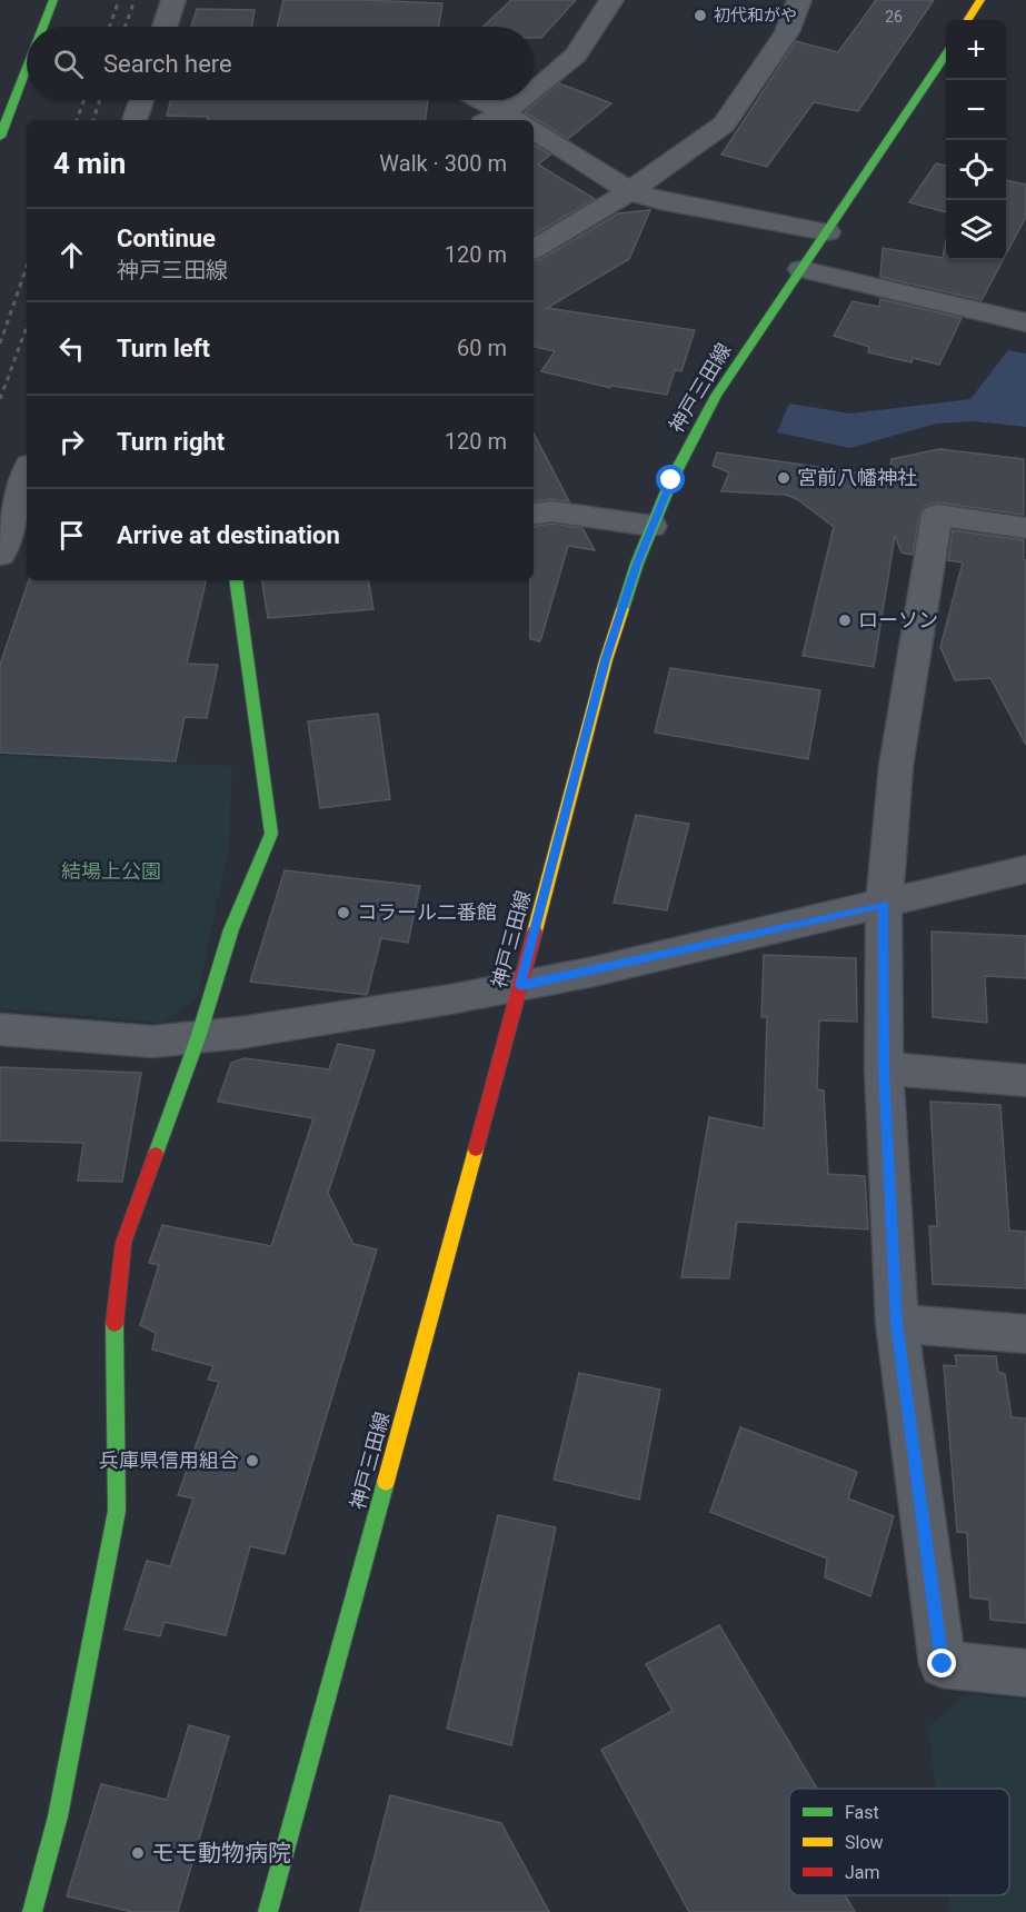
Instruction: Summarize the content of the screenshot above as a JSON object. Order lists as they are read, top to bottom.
{
  "streets": {
    "main road": ["神戸三田線"]
  },
  "parks": ["結場上公園"],
  "places": [
    "初代和がや",
    "宮前八幡神社",
    "ローソン",
    "コラール二番館",
    "兵庫県信用組合",
    "モモ動物病院"
  ],
  "house_numbers": ["26"],
  "legend": ["Fast", "Slow", "Jam"],
  "page": {
    "map_buttons": ["+", "−"],
    "search": "Search here",
    "heading": ["4 min", "Walk · 300 m"],
    "list": [
      ["Continue", "神戸三田線", "120 m"],
      ["Turn left", "60 m"],
      ["Turn right", "120 m"],
      "Arrive at destination"
    ]
  }
}
